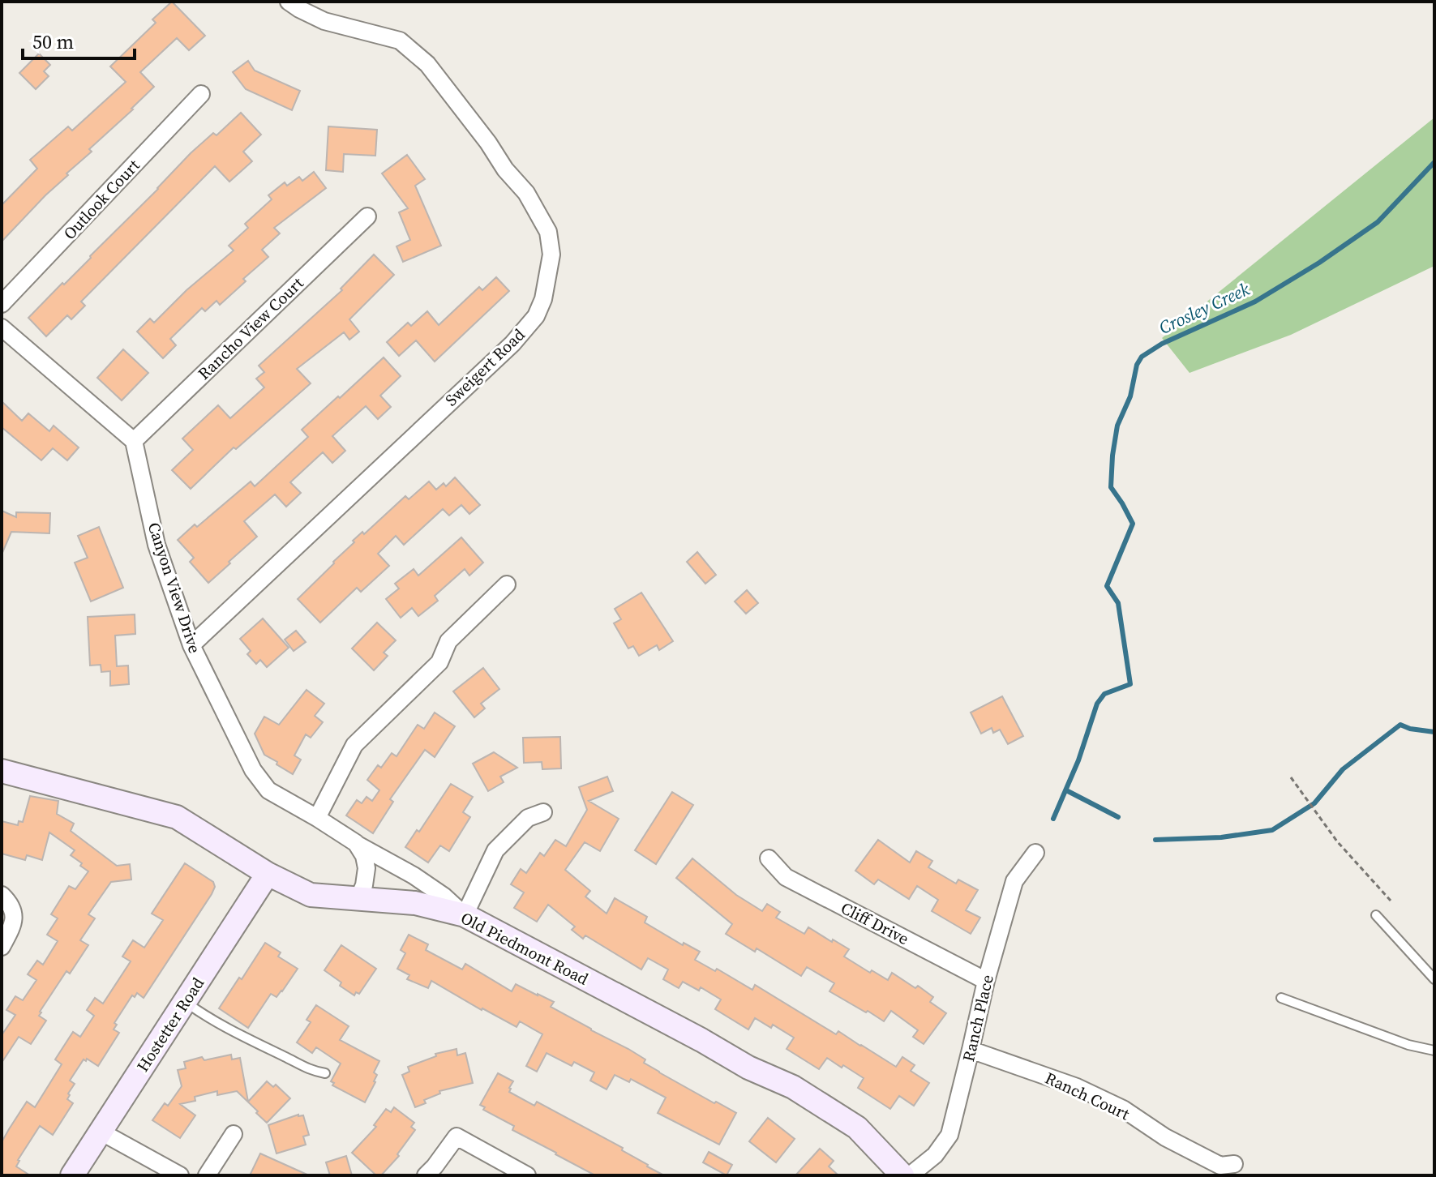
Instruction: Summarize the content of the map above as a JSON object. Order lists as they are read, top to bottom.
{
  "streets": {
    "street": [
      "Outlook Court",
      "Rancho View Court",
      "Sweigert Road",
      "Canyon View Drive",
      "Cliff Drive",
      "Old Piedmont Road",
      "Ranch Place",
      "Hostetter Road",
      "Ranch Court"
    ]
  },
  "crossings": [
    ["Rancho View Court", "Canyon View Drive"],
    ["Sweigert Road", "Canyon View Drive"],
    ["Canyon View Drive", "Old Piedmont Road"],
    ["Cliff Drive", "Ranch Place"],
    ["Old Piedmont Road", "Hostetter Road"],
    ["Ranch Place", "Ranch Court"]
  ],
  "water": ["Crosley Creek"],
  "scale_bar": "50 m"
}
